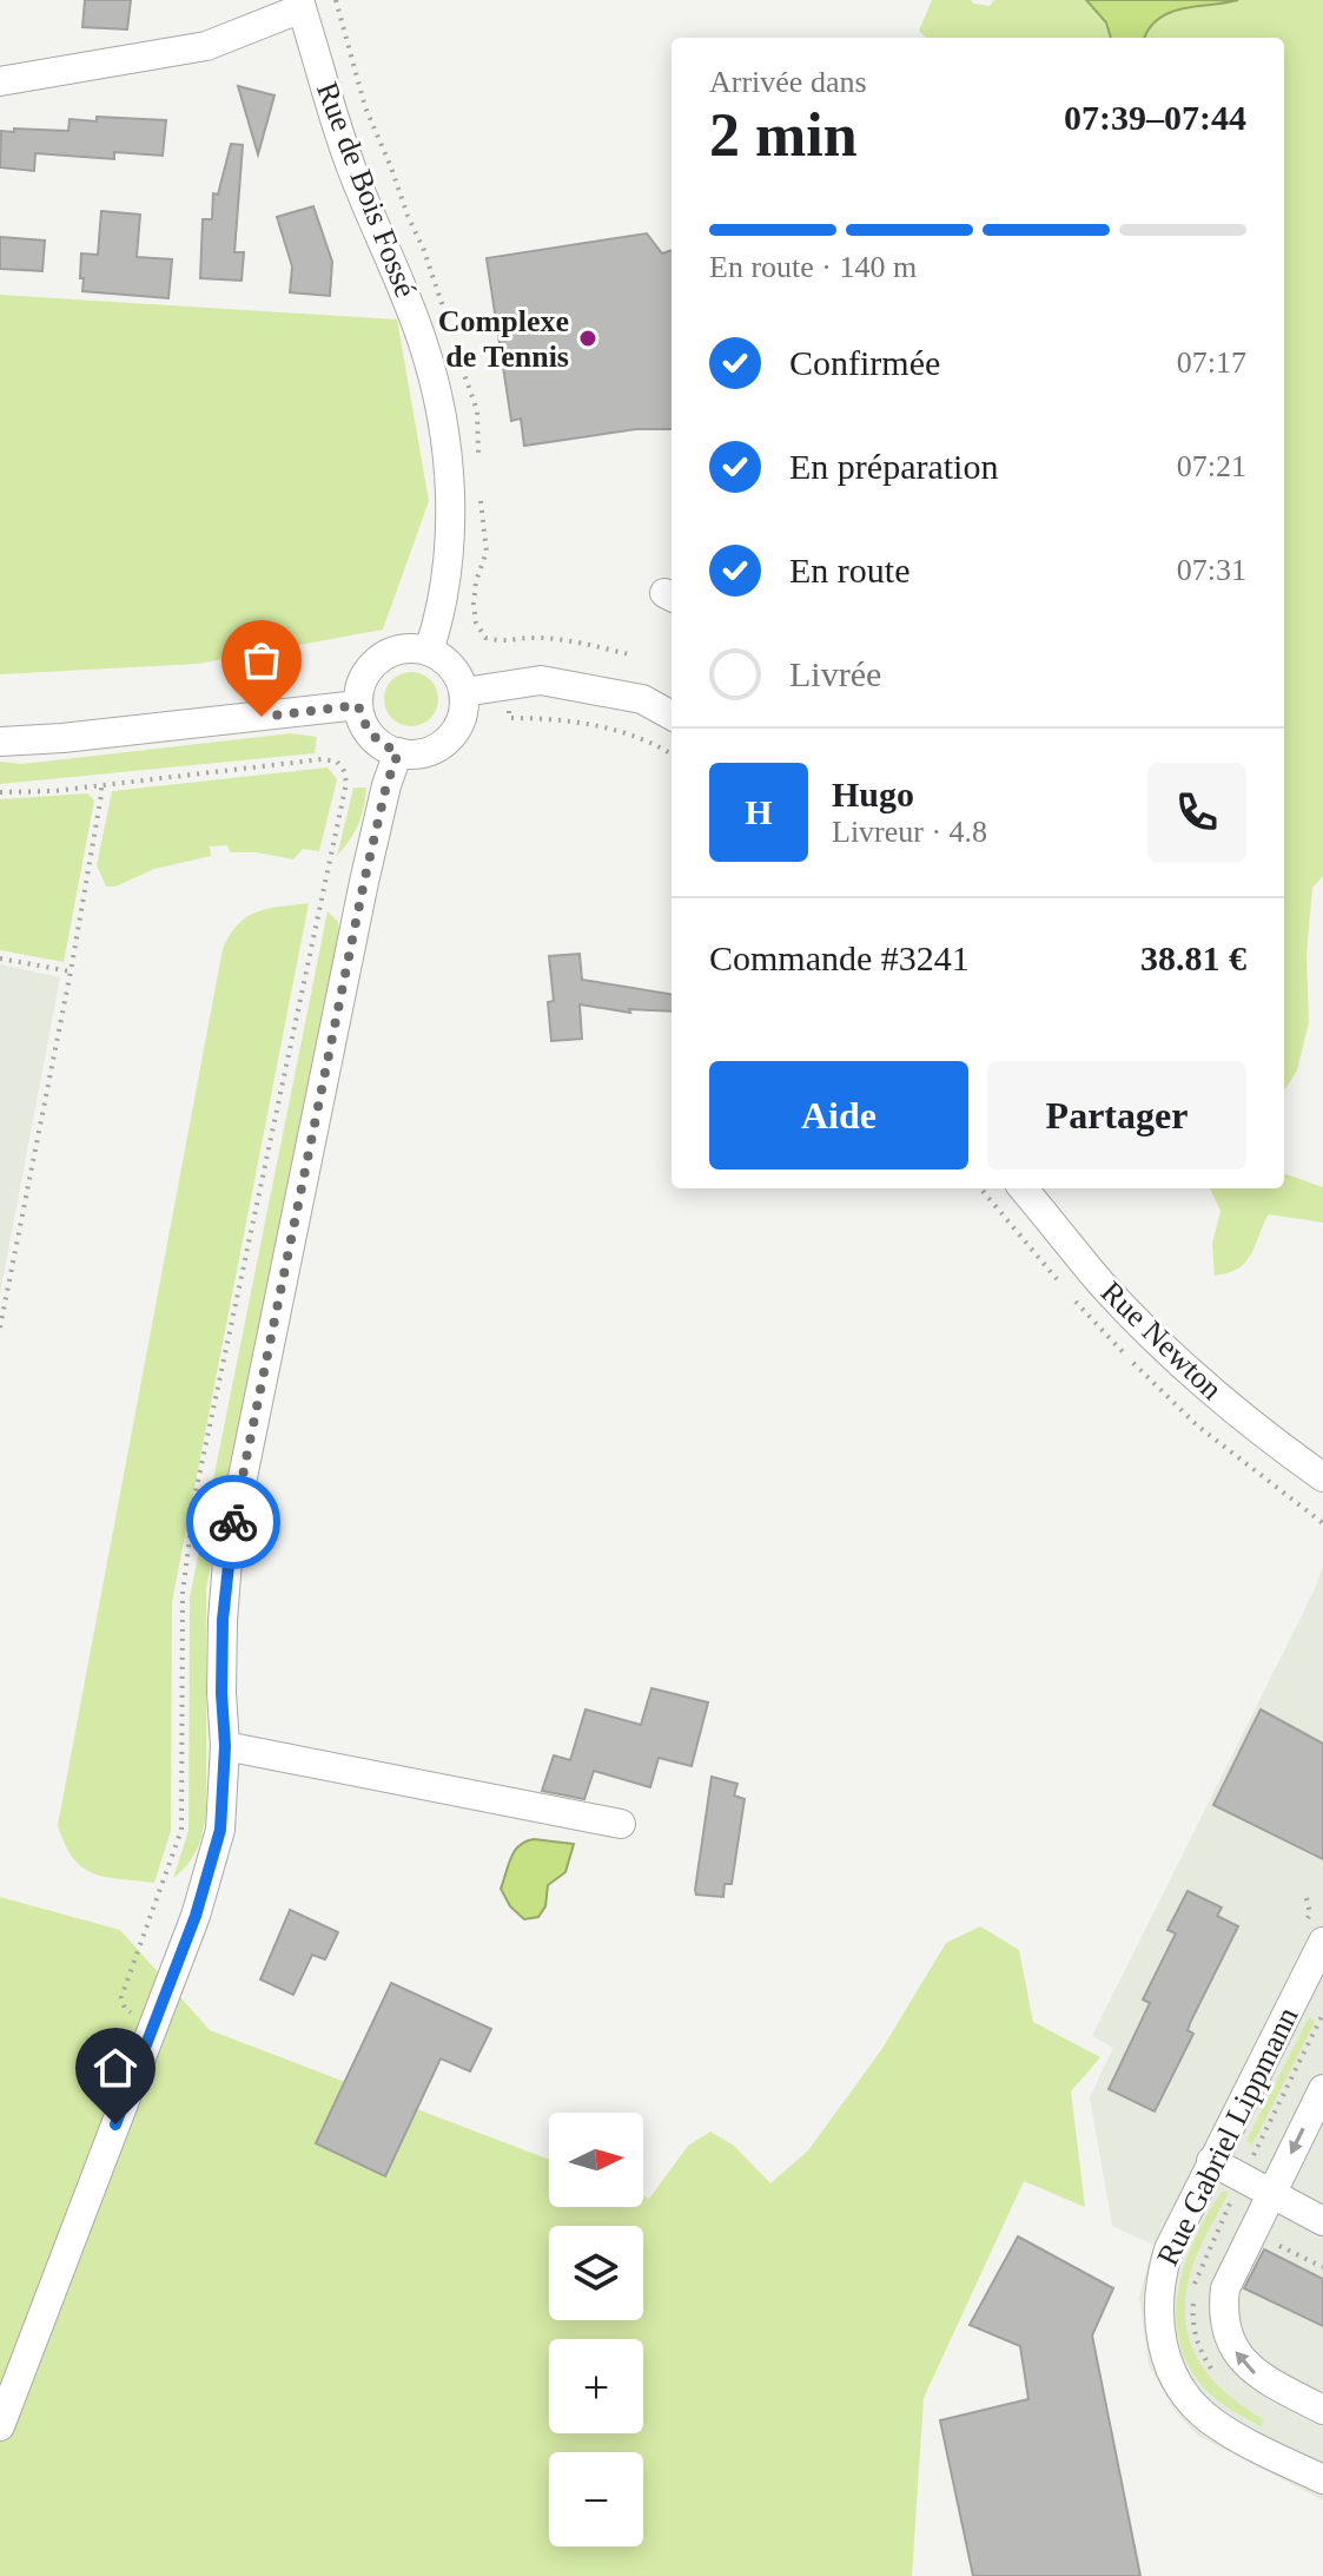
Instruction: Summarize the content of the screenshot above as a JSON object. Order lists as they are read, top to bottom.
{
  "streets": {
    "street": ["Rue de Bois Fossé", "Rue Newton", "Rue Gabriel Lippmann"]
  },
  "places": ["Complexe de Tennis"],
  "north": "right",
  "page": {
    "heading": ["2 min", "Arrivée dans", "07:39–07:44"],
    "panel": [
      "Hugo",
      "Livreur · 4.8",
      "Commande #3241",
      "38.81 €"
    ],
    "bar": "En route · 140 m",
    "list": [
      ["Confirmée", "07:17"],
      ["En préparation", "07:21"],
      ["En route", "07:31"],
      "Livrée"
    ],
    "round": "H",
    "buttons": ["Aide", "Partager"],
    "map_buttons": ["+", "−"]
  }
}
